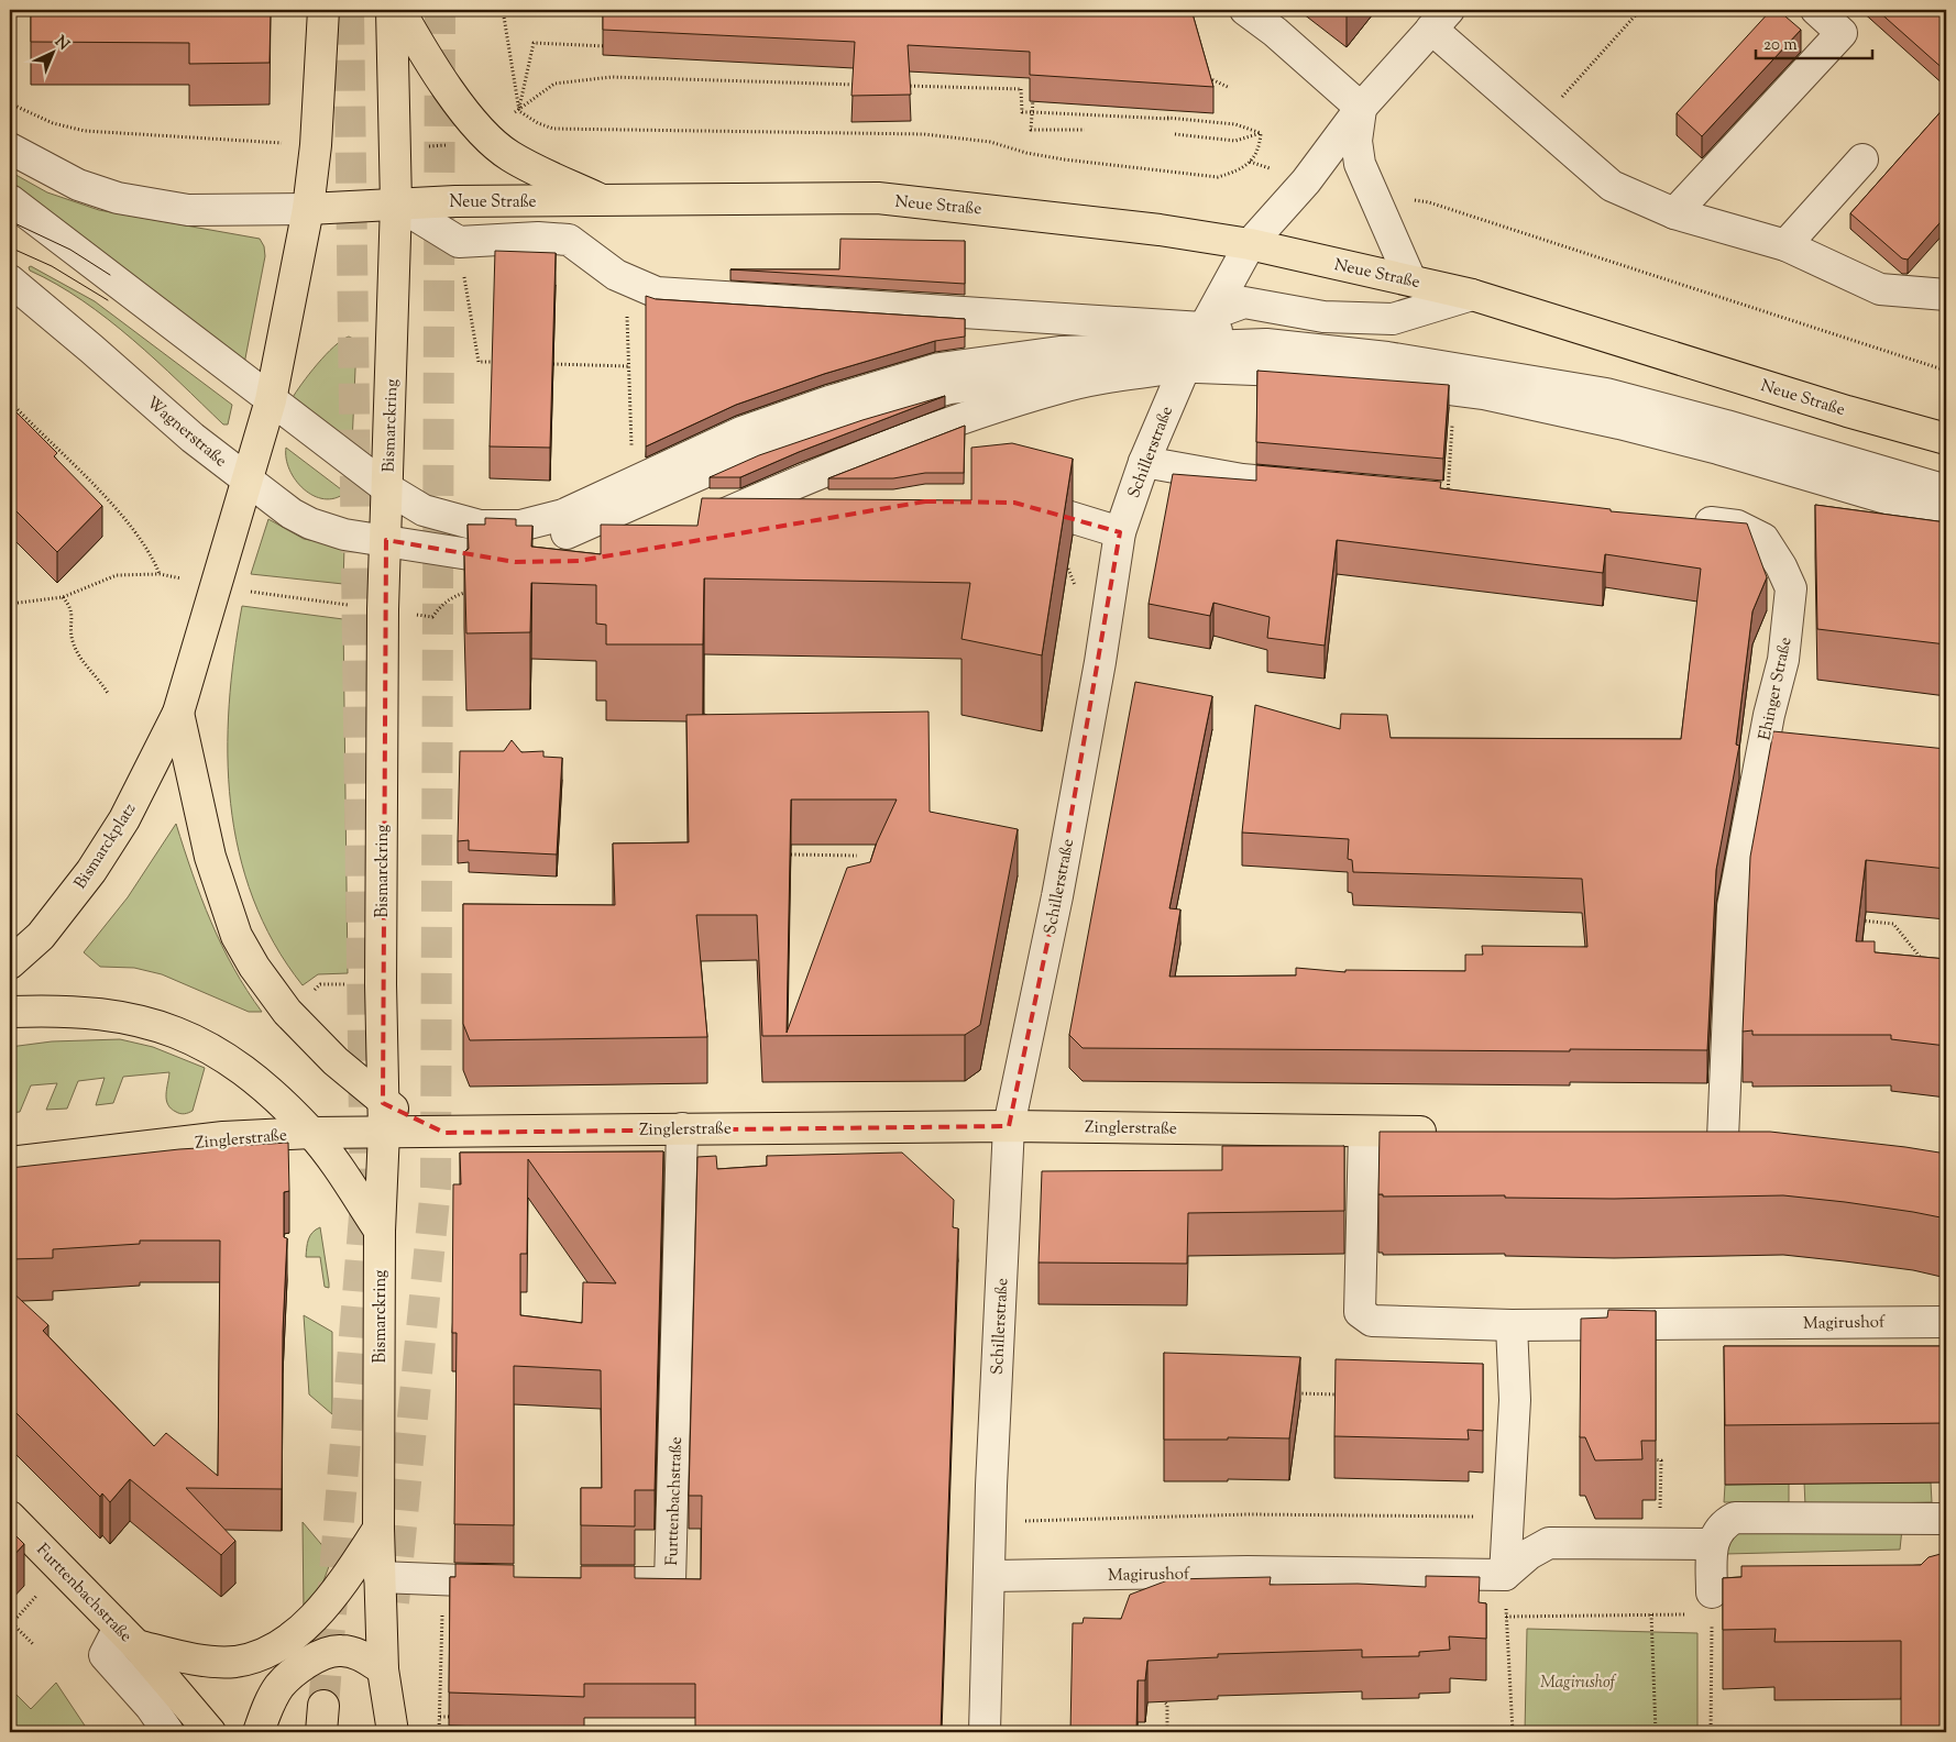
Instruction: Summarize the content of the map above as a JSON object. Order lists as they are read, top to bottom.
{
  "streets": {
    "main road": [
      "Neue Straße",
      "Bismarckring",
      "Bismarckplatz",
      "Zinglerstraße",
      "Furttenbachstraße"
    ],
    "street": [
      "Wagnerstraße",
      "Schillerstraße",
      "Ehinger Straße",
      "Magirushof"
    ]
  },
  "crossings": [
    ["Neue Straße", "Bismarckring"],
    ["Neue Straße", "Schillerstraße"],
    ["Bismarckring", "Wagnerstraße"],
    ["Bismarckring", "Zinglerstraße"],
    ["Schillerstraße", "Zinglerstraße"],
    ["Schillerstraße", "Magirushof"],
    ["Zinglerstraße", "Magirushof"],
    ["Zinglerstraße", "Furttenbachstraße"]
  ],
  "parks": ["Magirushof"],
  "scale_bar": "20 m",
  "north": "top right"
}
